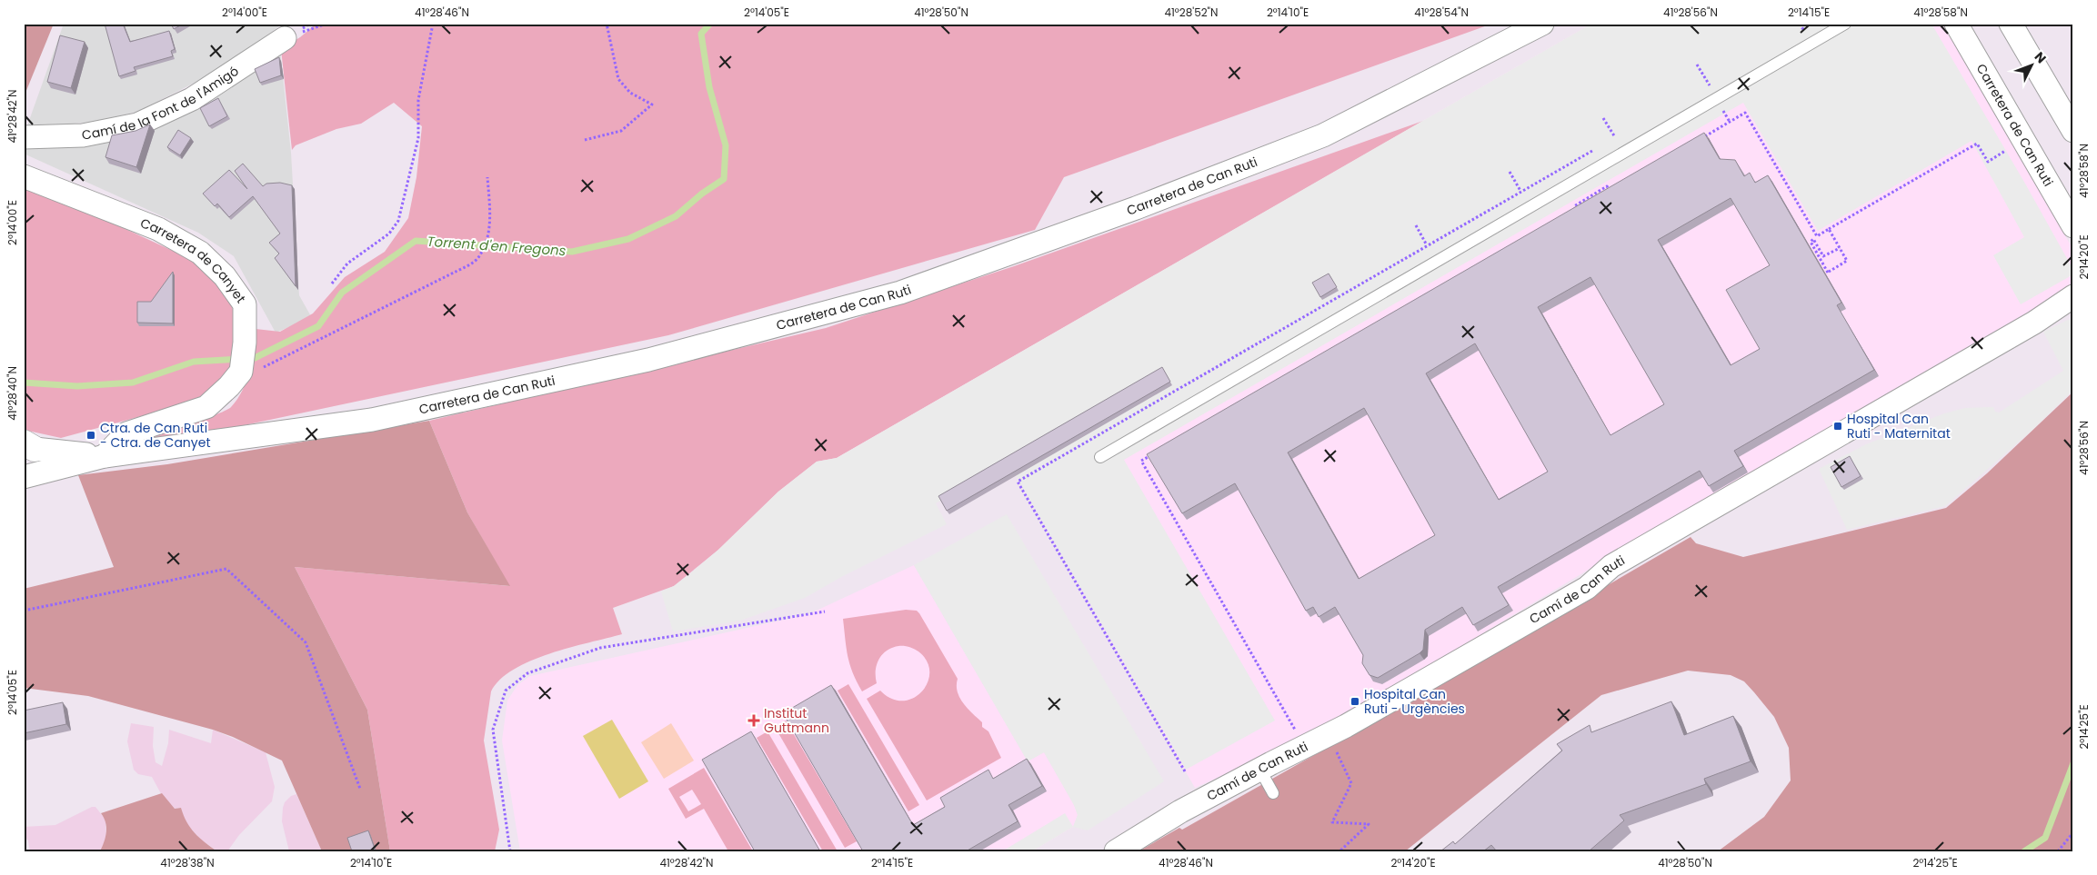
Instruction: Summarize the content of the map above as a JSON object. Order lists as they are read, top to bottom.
{
  "streets": {
    "street": [
      "Camí de la Font de l'Amigó",
      "Carretera de Can Ruti",
      "Carretera de Canyet",
      "Camí de Can Ruti"
    ]
  },
  "water": ["Torrent d'en Fregons"],
  "places": {
    "transit": ["Hospital Can Ruti - Maternitat", "Ctra. de Can Ruti - Ctra. de Canyet", "Hospital Can Ruti - Urgències"],
    "health": ["Institut Guttmann"]
  },
  "north": "top right",
  "coordinates": [
    "2°14'00\"E",
    "41°28'46\"N",
    "2°14'05\"E",
    "41°28'50\"N",
    "41°28'52\"N",
    "2°14'10\"E",
    "41°28'54\"N",
    "41°28'56\"N",
    "2°14'15\"E",
    "41°28'58\"N",
    "41°28'42\"N",
    "2°14'20\"E",
    "41°28'40\"N",
    "2°14'25\"E",
    "41°28'38\"N"
  ]
}
